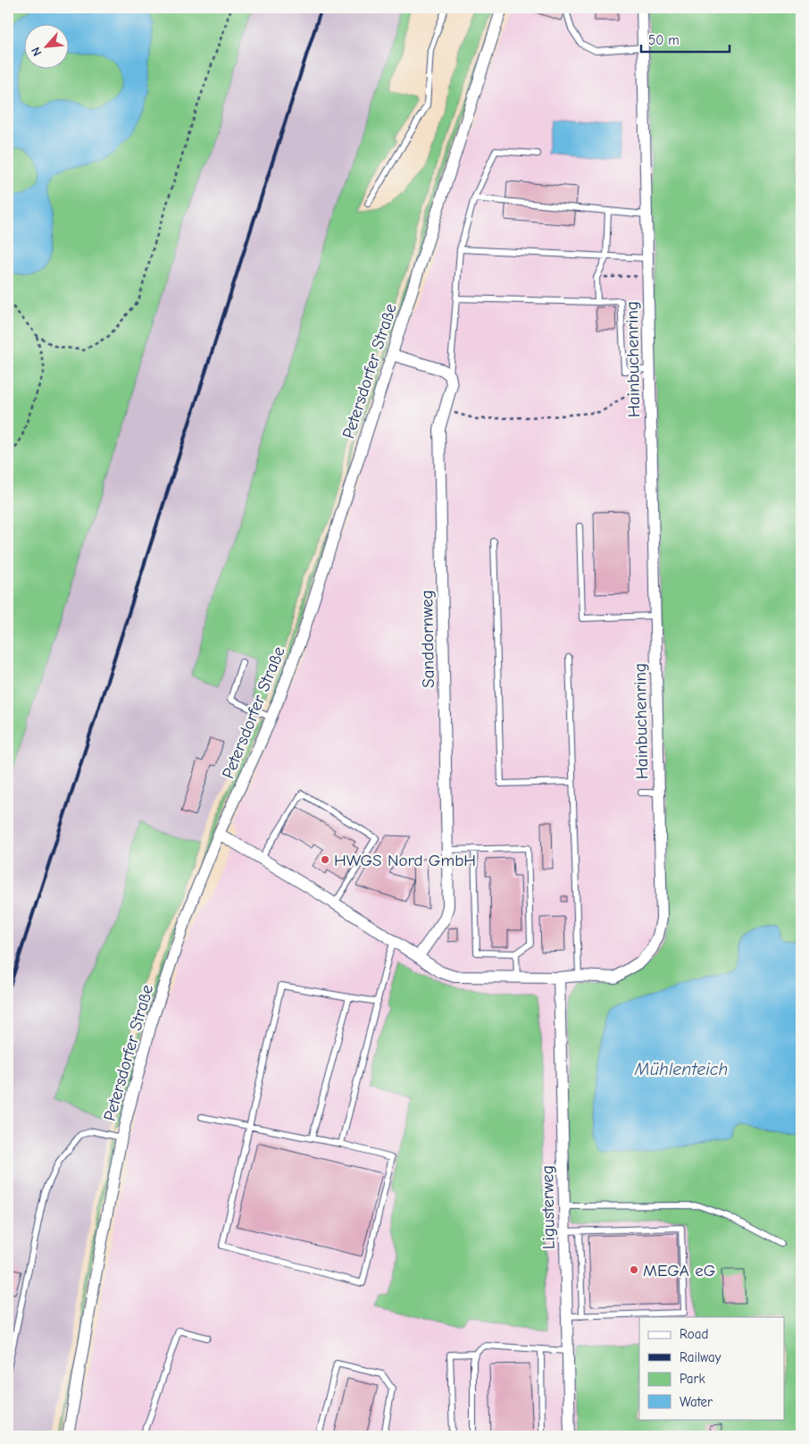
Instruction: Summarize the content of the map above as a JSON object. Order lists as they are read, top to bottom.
{
  "streets": {
    "street": [
      "Hainbuchenring",
      "Petersdorfer Straße",
      "Sanddornweg",
      "Ligusterweg"
    ]
  },
  "crossings": [
    ["Hainbuchenring", "Petersdorfer Straße"],
    ["Hainbuchenring", "Sanddornweg"],
    ["Hainbuchenring", "Ligusterweg"]
  ],
  "water": ["Mühlenteich"],
  "places": ["HWGS Nord GmbH", "MEGA eG"],
  "legend": [
    "Road",
    "Railway",
    "Park",
    "Water"
  ],
  "scale_bar": "50 m",
  "north": "bottom left"
}
